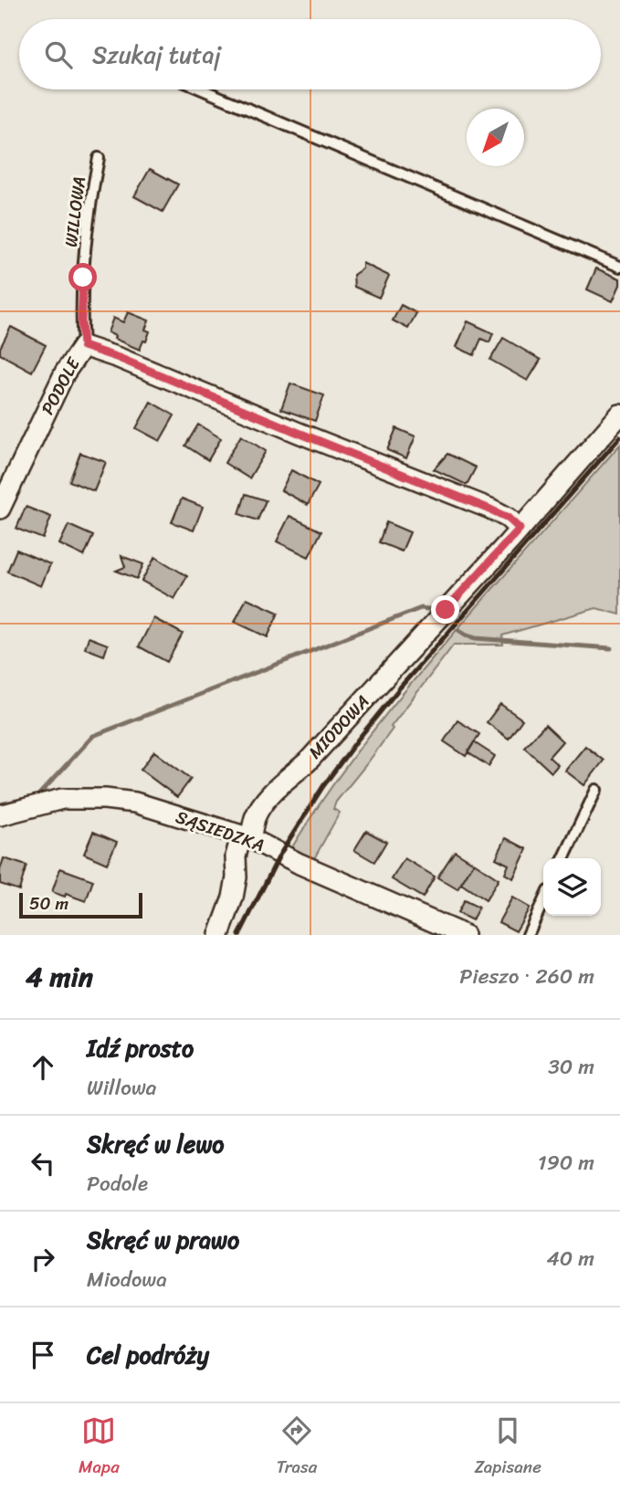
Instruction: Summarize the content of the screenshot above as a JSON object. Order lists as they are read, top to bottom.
{
  "streets": {
    "street": ["PODOLE", "MIODOWA", "SĄSIEDZKA"],
    "lane": ["WILLOWA"]
  },
  "crossings": [
    ["WILLOWA", "PODOLE"],
    ["PODOLE", "MIODOWA"],
    ["MIODOWA", "SĄSIEDZKA"]
  ],
  "scale_bar": "50 m",
  "north": "bottom left",
  "page": {
    "search": "Szukaj tutaj",
    "scale": "50 m",
    "heading": ["4 min", "Pieszo · 260 m"],
    "list": [
      ["Idź prosto", "Willowa", "30 m"],
      ["Skręć w lewo", "Podole", "190 m"],
      ["Skręć w prawo", "Miodowa", "40 m"],
      "Cel podróży"
    ],
    "nav": ["Mapa", "Trasa", "Zapisane"]
  }
}
